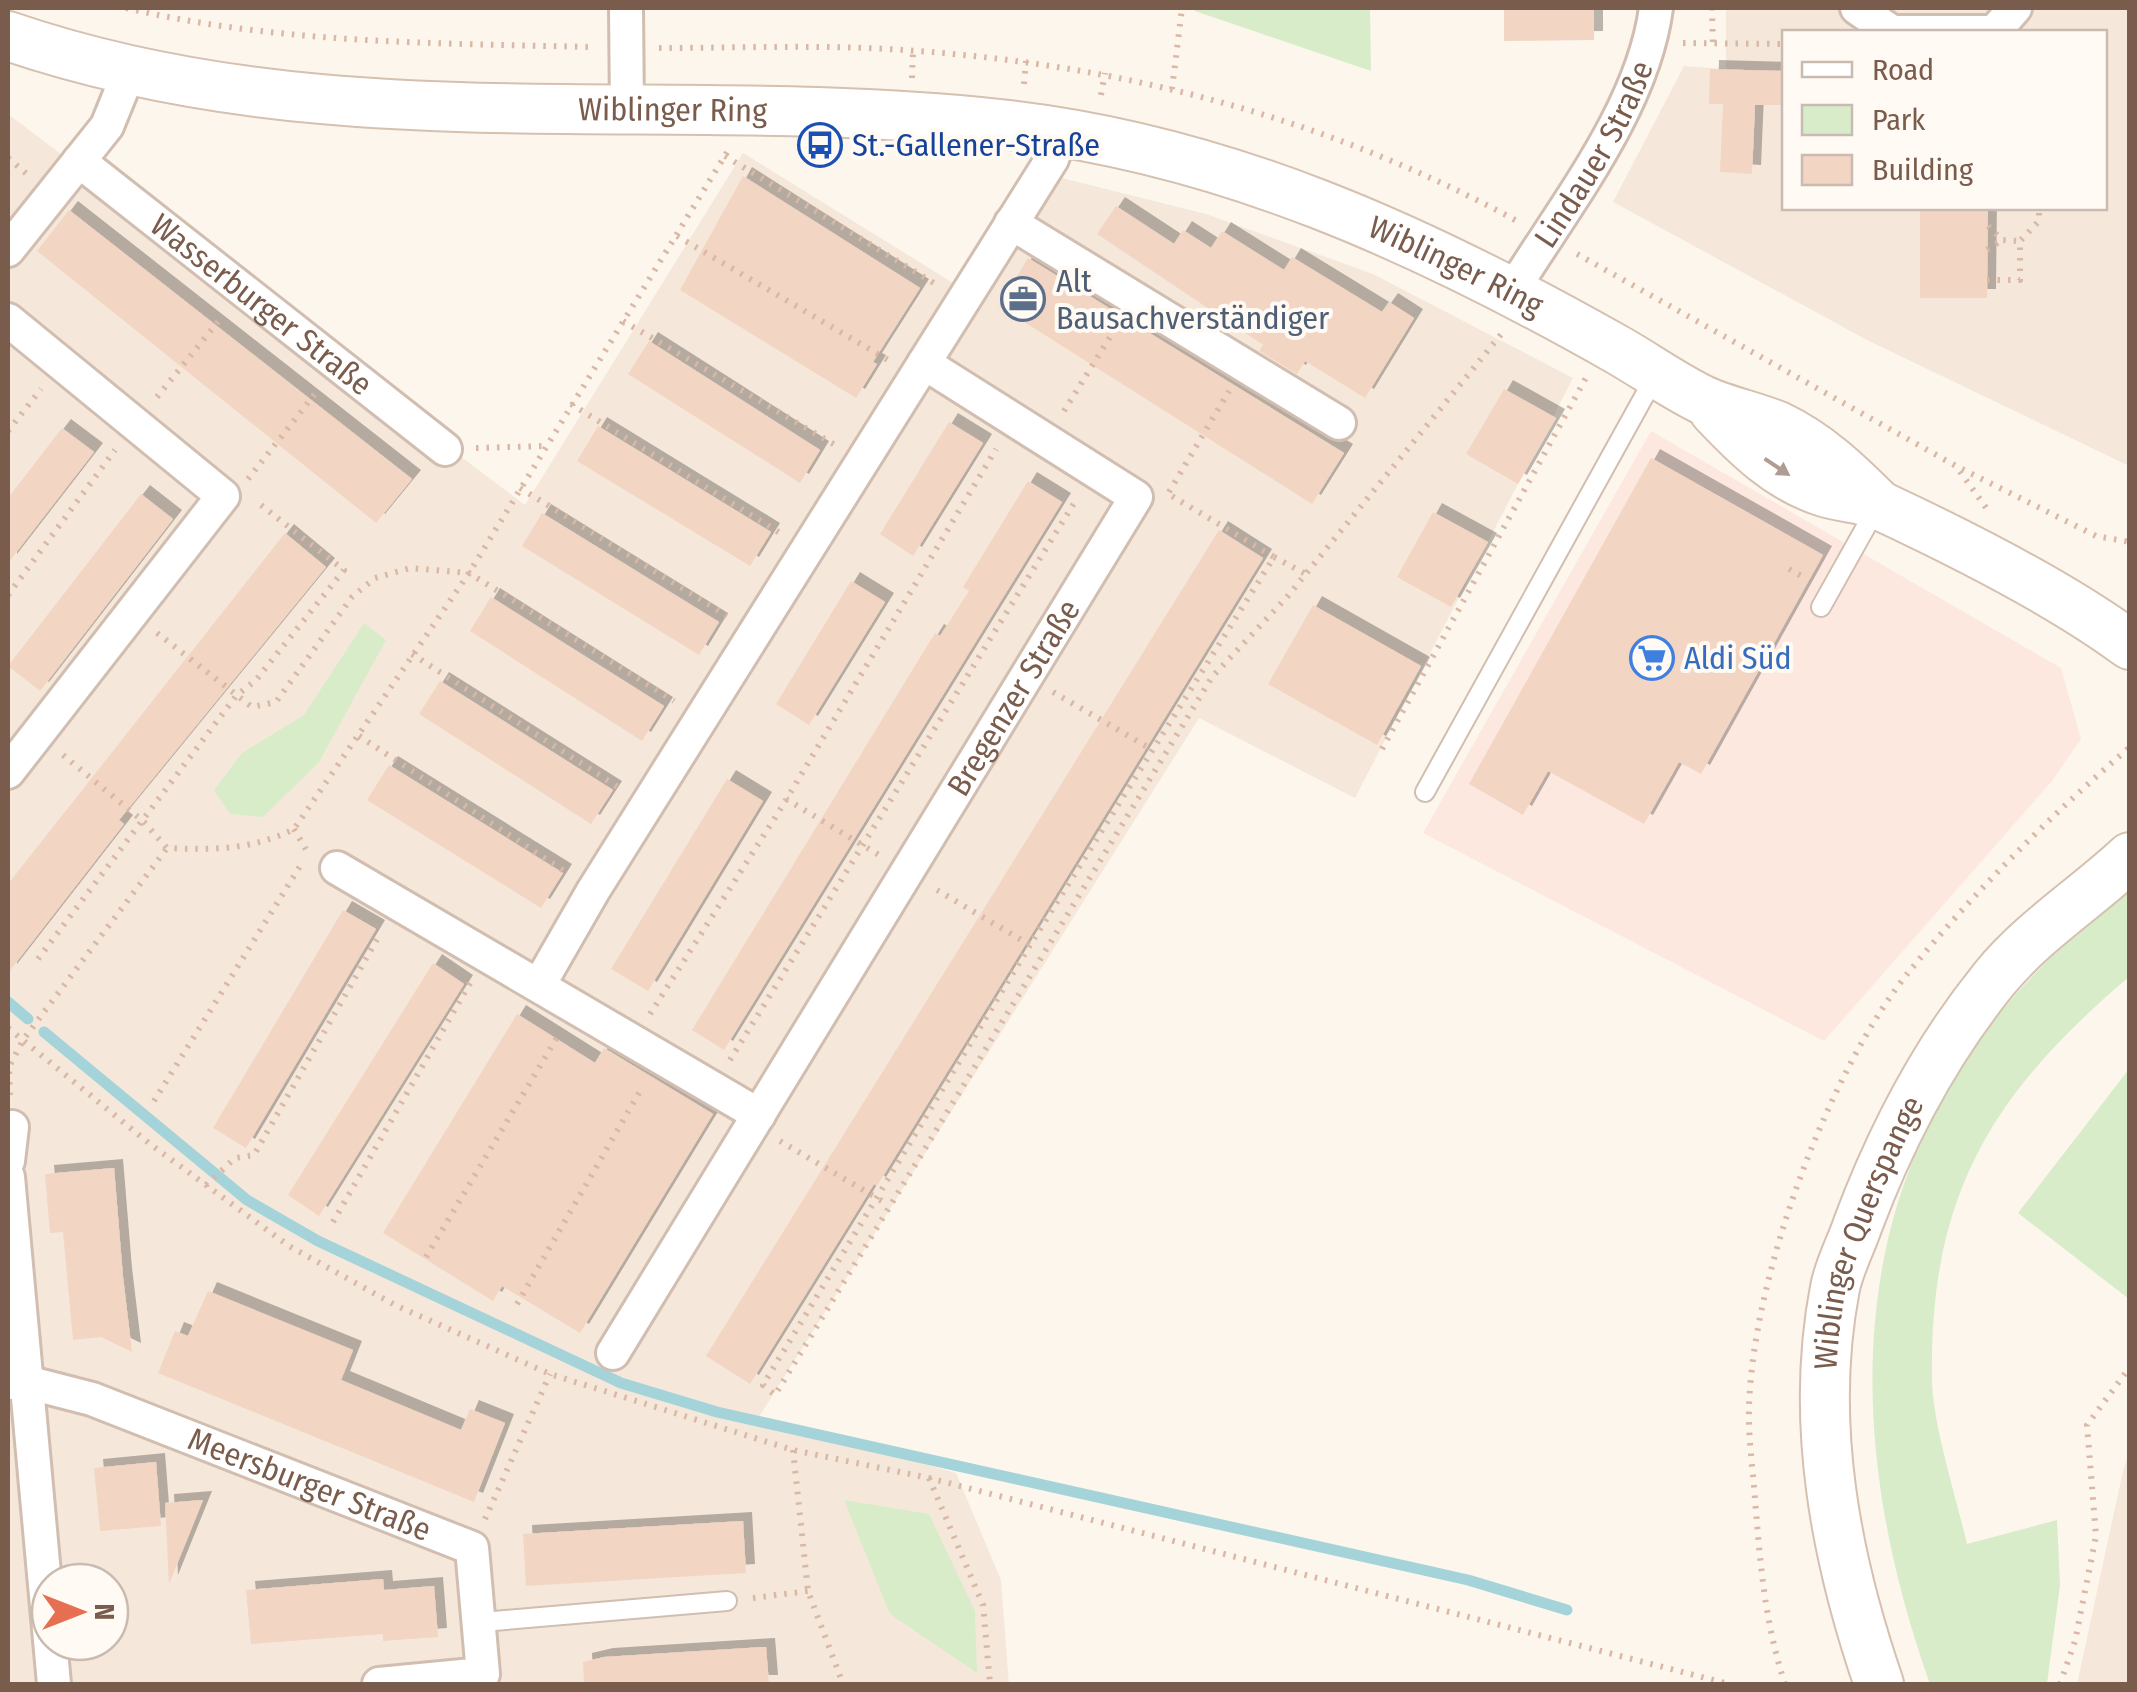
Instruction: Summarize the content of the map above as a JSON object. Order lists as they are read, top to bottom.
{
  "streets": {
    "street": [
      "Wiblinger Ring",
      "Lindauer Straße",
      "Wasserburger Straße",
      "Bregenzer Straße",
      "Wiblinger Querspange",
      "Meersburger Straße"
    ]
  },
  "crossings": [
    ["Wiblinger Ring", "Lindauer Straße"]
  ],
  "places": {
    "bus stop": ["St.-Gallener-Straße"],
    "office": ["Alt Bausachverständiger"],
    "supermarket": ["Aldi Süd"]
  },
  "legend": ["Road", "Park", "Building"],
  "north": "right"
}
